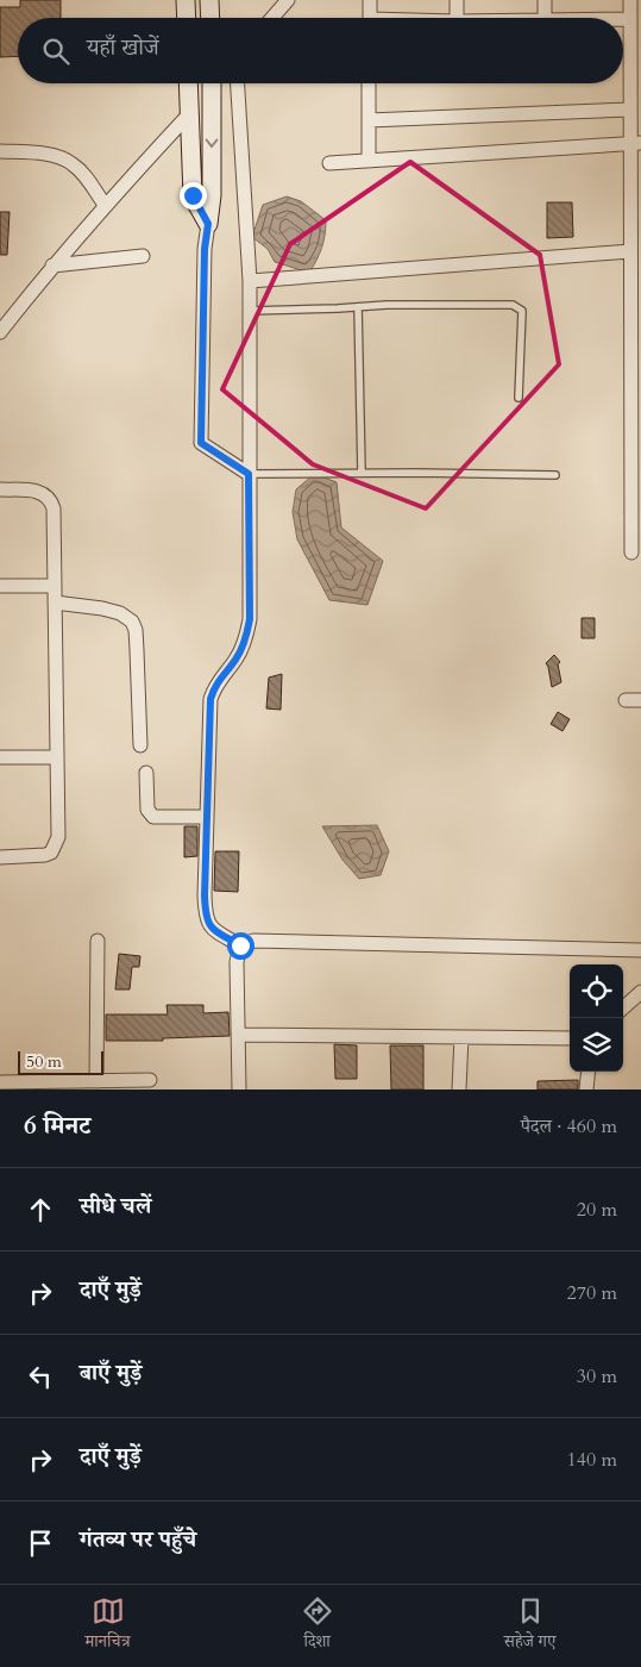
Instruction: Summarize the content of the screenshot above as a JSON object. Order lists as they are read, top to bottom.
{
  "scale_bar": "50 m",
  "page": {
    "search": "यहाँ खोजें",
    "scale": "50 m",
    "heading": ["6 मिनट", "पैदल · 460 m"],
    "list": [
      ["सीधे चलें", "20 m"],
      ["दाएँ मुड़ें", "270 m"],
      ["बाएँ मुड़ें", "30 m"],
      ["दाएँ मुड़ें", "140 m"],
      "गंतव्य पर पहुँचे"
    ],
    "nav": ["मानचित्र", "दिशा", "सहेजे गए"]
  }
}
